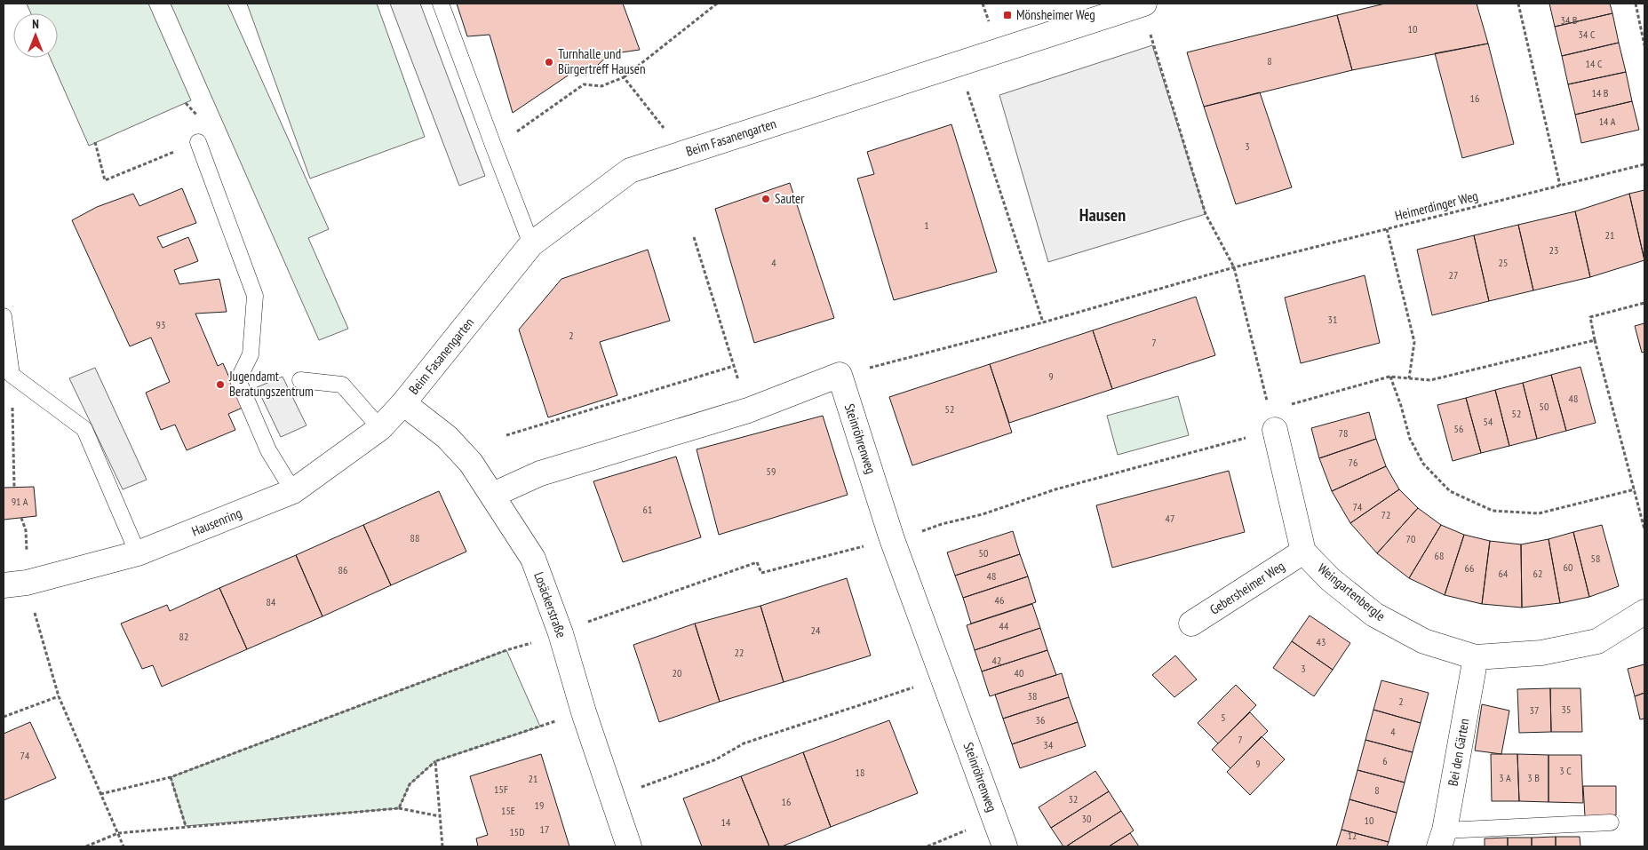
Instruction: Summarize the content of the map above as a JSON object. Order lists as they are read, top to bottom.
{
  "streets": {
    "street": [
      "Beim Fasanengarten",
      "Steinröhrenweg",
      "Hausenring",
      "Gebersheimer Weg",
      "Weingartenbergle",
      "Losäckerstraße",
      "Bei den Gärten"
    ],
    "path": ["Heimerdinger Weg"]
  },
  "crossings": [
    ["Beim Fasanengarten", "Hausenring"],
    ["Beim Fasanengarten", "Losäckerstraße"],
    ["Heimerdinger Weg", "Steinröhrenweg"],
    ["Hausenring", "Losäckerstraße"],
    ["Gebersheimer Weg", "Weingartenbergle"],
    ["Weingartenbergle", "Bei den Gärten"]
  ],
  "districts": ["Hausen"],
  "places": {
    "transit": ["Mönsheimer Weg"],
    "other": ["Turnhalle und Bürgertreff Hausen", "Sauter", "Jugendamt Beratungszentrum"]
  },
  "house_numbers": [
    "34 B",
    "10",
    "34 C",
    "8",
    "14 C",
    "14 B",
    "16",
    "14 A",
    "3",
    "1",
    "21",
    "23",
    "4",
    "25",
    "27",
    "31",
    "93",
    "2",
    "7",
    "9",
    "48",
    "50",
    "52",
    "52",
    "54",
    "56",
    "78",
    "76",
    "59",
    "91 A",
    "74",
    "61",
    "72",
    "47",
    "88",
    "70",
    "50",
    "68",
    "58",
    "60",
    "66",
    "86",
    "64",
    "62",
    "48",
    "46",
    "84",
    "44",
    "24",
    "82",
    "43",
    "22",
    "42",
    "3",
    "20",
    "40",
    "38",
    "2",
    "35",
    "37",
    "5",
    "36",
    "4",
    "7",
    "34",
    "74",
    "6",
    "9",
    "3 C",
    "18",
    "3 A",
    "3 B",
    "21",
    "15F",
    "8",
    "32",
    "16",
    "19",
    "15E",
    "30",
    "10",
    "14",
    "17",
    "15D",
    "12"
  ],
  "north": "top"
}
